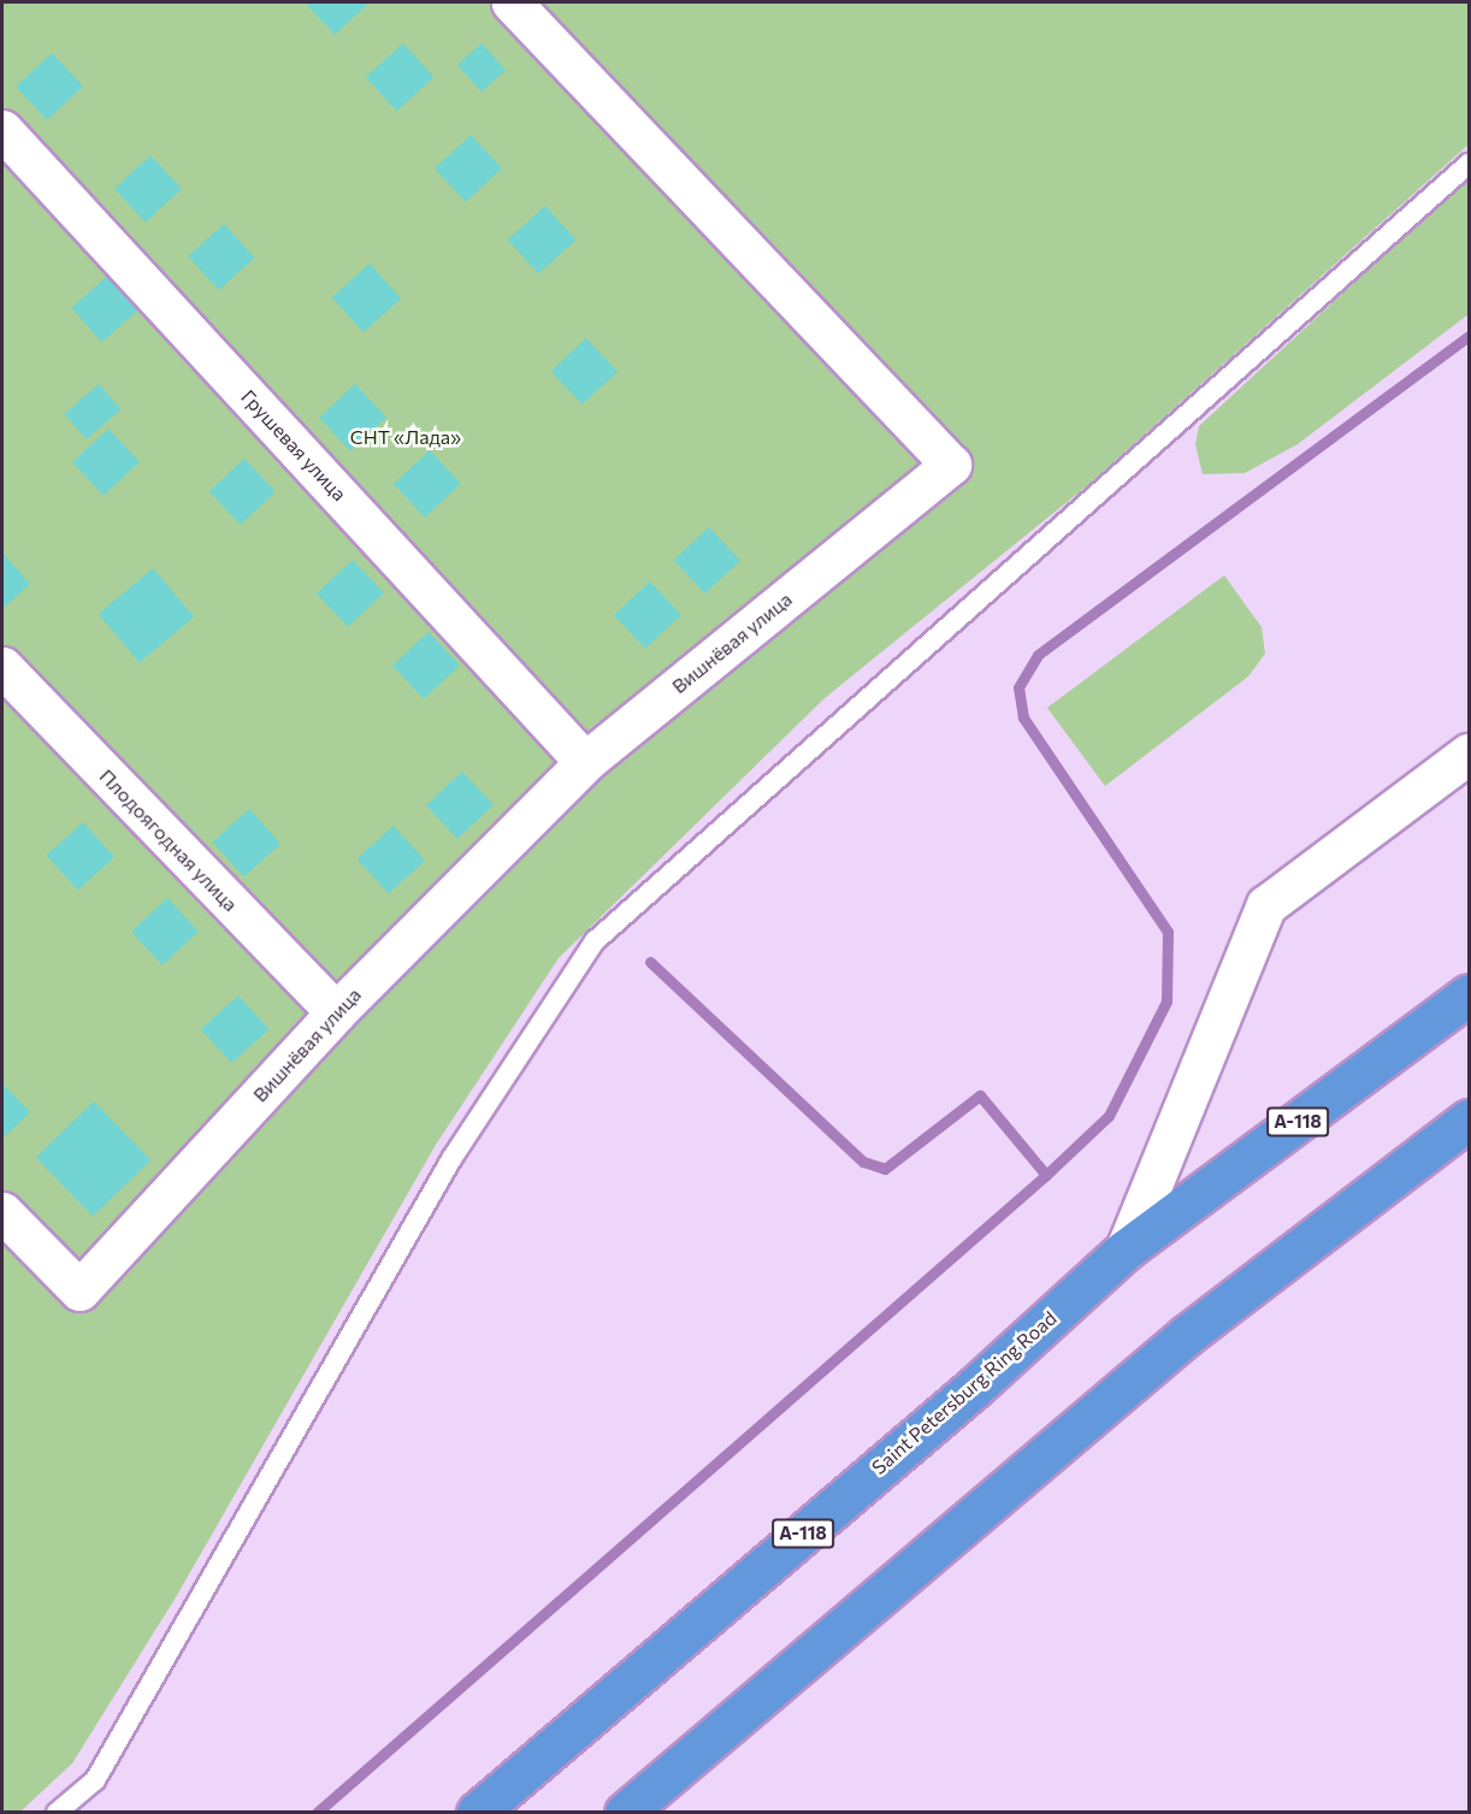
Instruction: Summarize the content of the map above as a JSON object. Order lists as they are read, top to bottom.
{
  "streets": {
    "highway": ["А-118", "Saint Petersburg Ring Road"],
    "street": ["Грушевая улица", "Вишнёвая улица", "Плодоягодная улица"]
  },
  "crossings": [
    ["Грушевая улица", "Вишнёвая улица"],
    ["Вишнёвая улица", "Плодоягодная улица"]
  ],
  "parks": ["СНТ «Лада»"]
}
